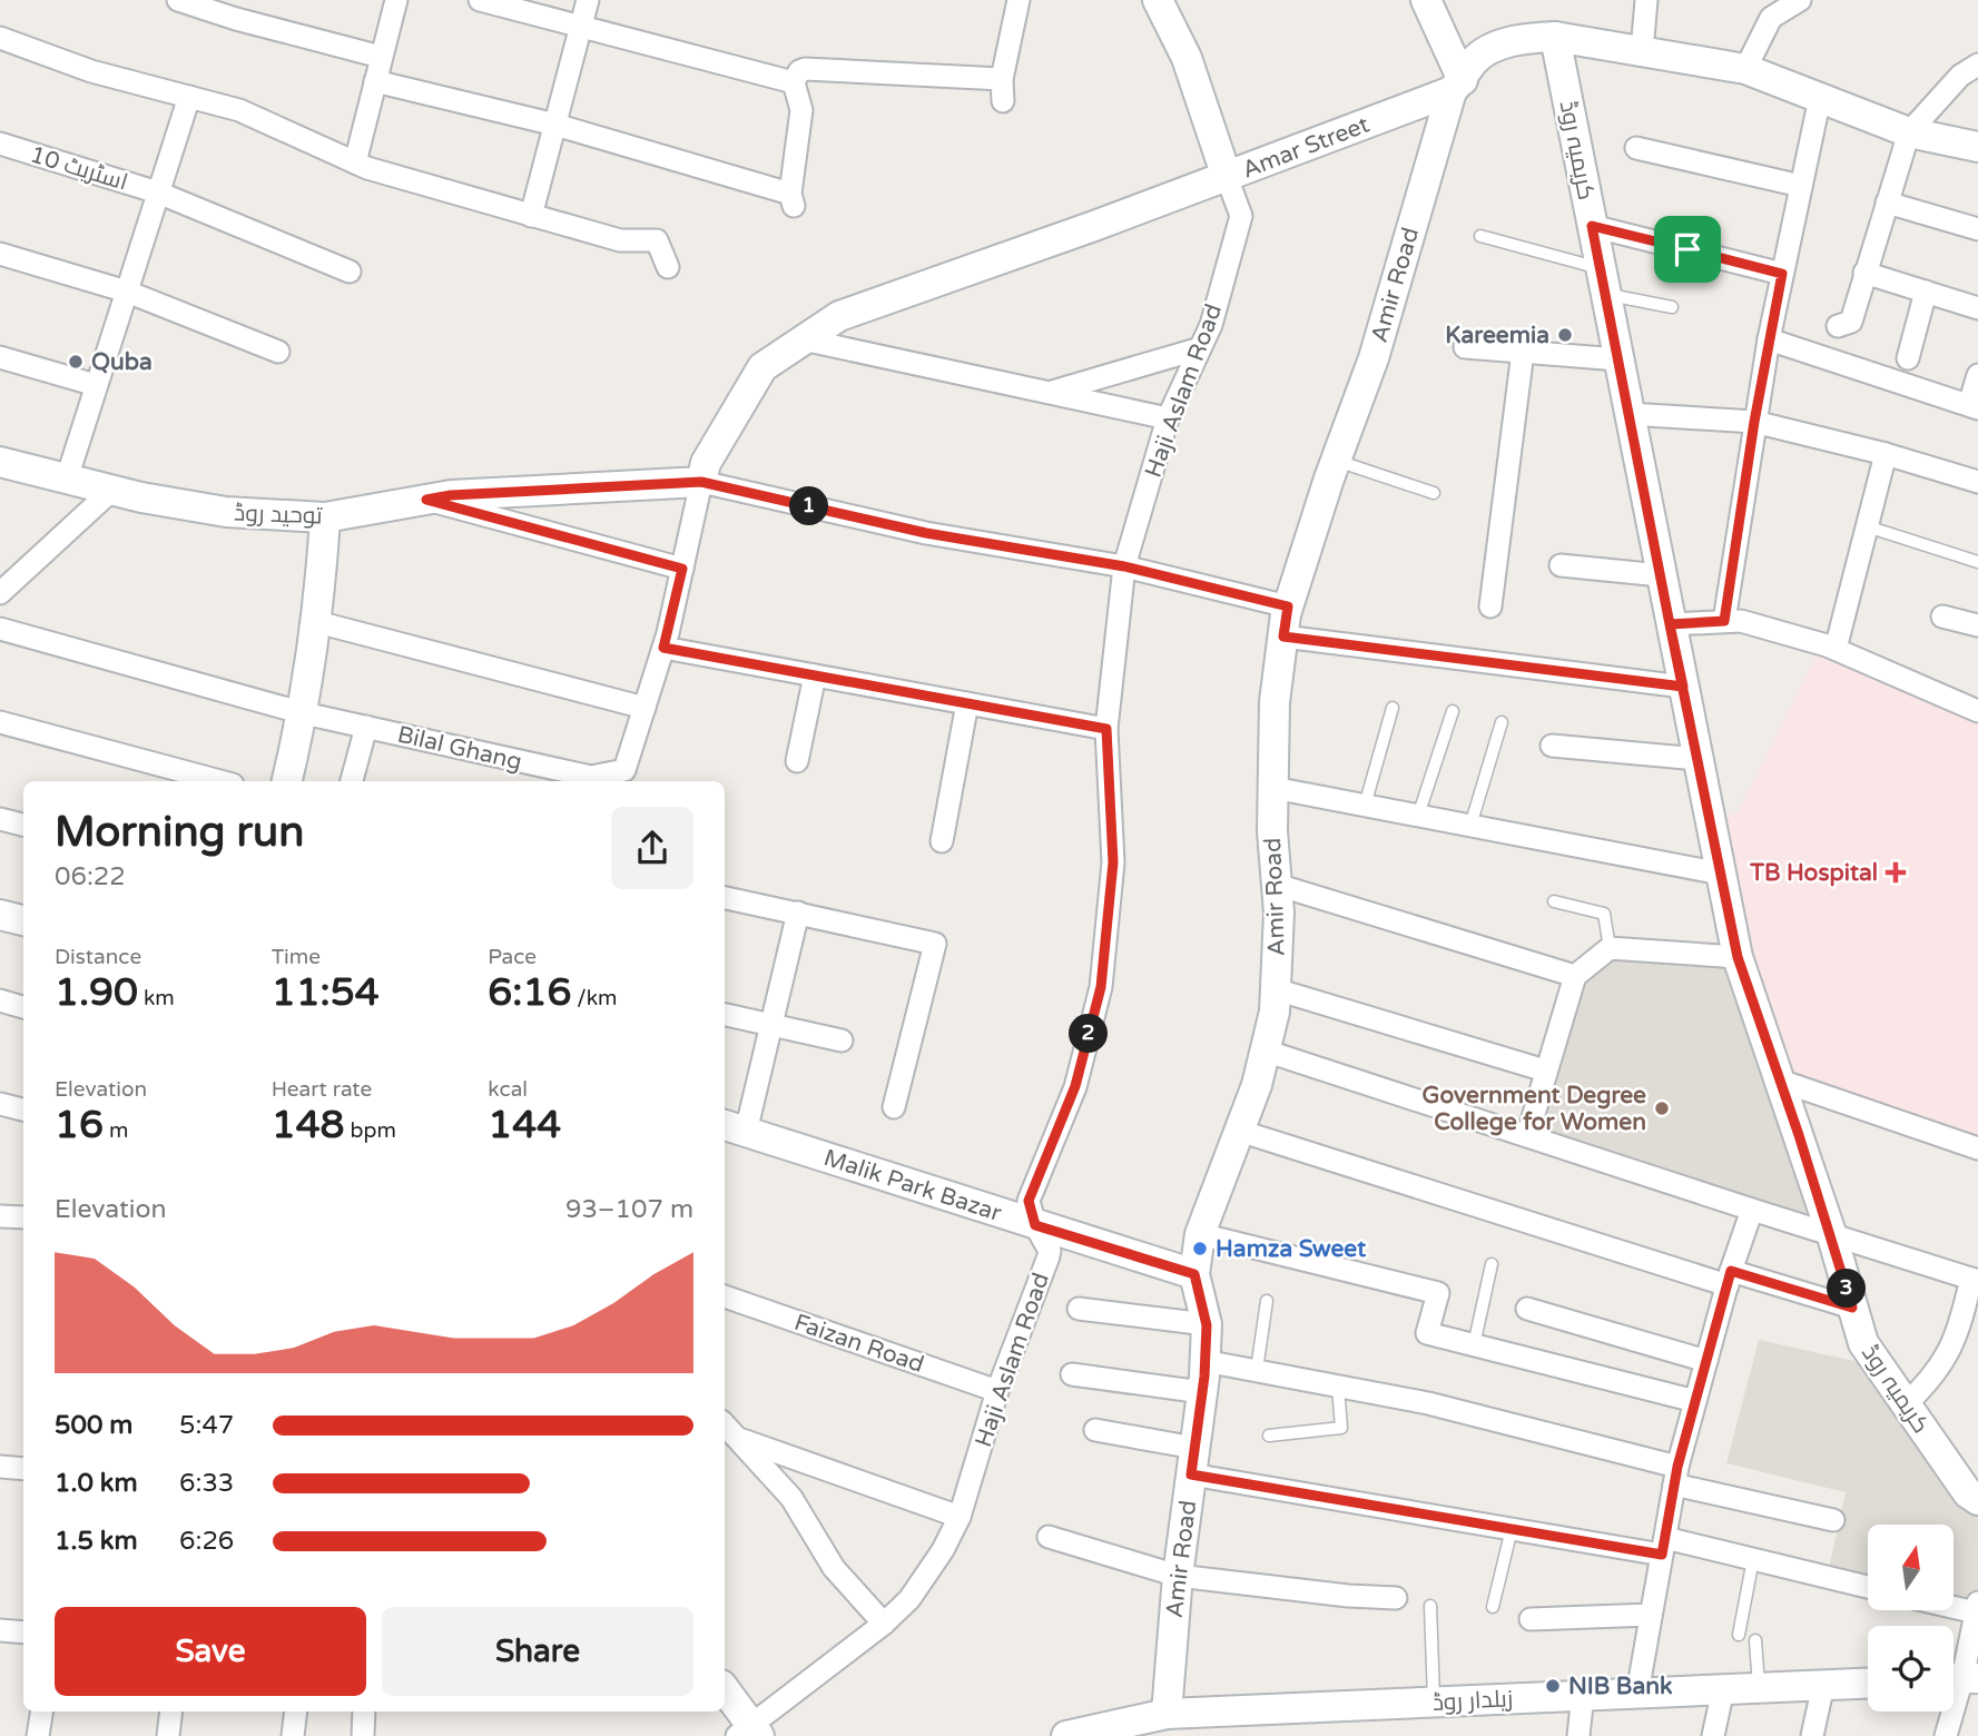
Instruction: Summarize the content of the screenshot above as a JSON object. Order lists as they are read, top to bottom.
{
  "streets": {
    "street": [
      "Amar Street",
      "کریمیہ روڈ",
      "اسٹریٹ 10",
      "Amir Road",
      "Haji Aslam Road",
      "توحید روڈ",
      "Bilal Ghang",
      "Malik Park Bazar",
      "Faizan Road",
      "زیلدار روڈ"
    ]
  },
  "crossings": [
    ["Amar Street", "کریمیہ روڈ"],
    ["Amar Street", "Amir Road"],
    ["Amar Street", "Haji Aslam Road"],
    ["Amar Street", "توحید روڈ"],
    ["Amar Street", "Bilal Ghang"],
    ["Amir Road", "Malik Park Bazar"],
    ["Amir Road", "زیلدار روڈ"],
    ["Haji Aslam Road", "Malik Park Bazar"],
    ["Haji Aslam Road", "Faizan Road"],
    ["توحید روڈ", "Bilal Ghang"]
  ],
  "places": {
    "other": [
      "Kareemia",
      "Quba",
      "Government Degree College for Women",
      "Hamza Sweet",
      "NIB Bank"
    ],
    "health": ["TB Hospital"]
  },
  "north": "top",
  "page": {
    "pins": ["1", "2", "3"],
    "heading": ["Morning run", "06:22"],
    "stats": [
      ["Distance", "1.90 km"],
      ["Time", "11:54"],
      ["Pace", "6:16 /km"],
      ["Elevation", "16 m"],
      ["Heart rate", "148 bpm"],
      ["kcal", "144"]
    ],
    "chart": ["Elevation", "93–107 m"],
    "list": [
      {
        "name": "500 m",
        "note": "5:47"
      },
      {
        "name": "1.0 km",
        "note": "6:33"
      },
      {
        "name": "1.5 km",
        "note": "6:26"
      }
    ],
    "buttons": ["Save", "Share"]
  }
}
